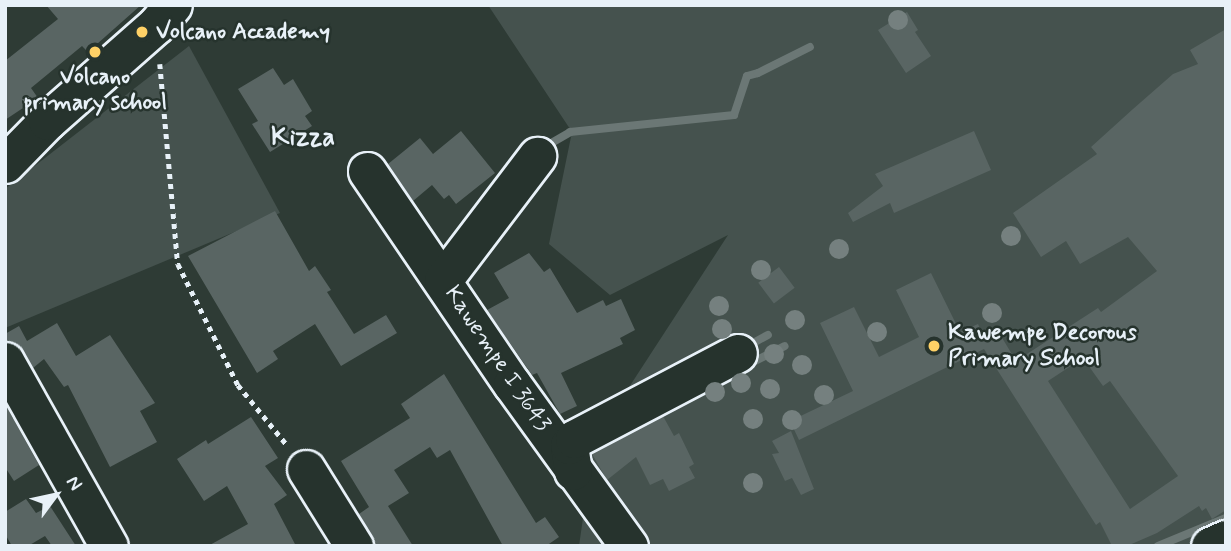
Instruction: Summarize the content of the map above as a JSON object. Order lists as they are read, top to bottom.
{
  "streets": {
    "street": ["Kawempe I 3643"]
  },
  "districts": ["Kizza"],
  "places": ["Volcano Accademy", "Volcano primary school", "Kawempe Decorous Primary School"],
  "north": "top right"
}
